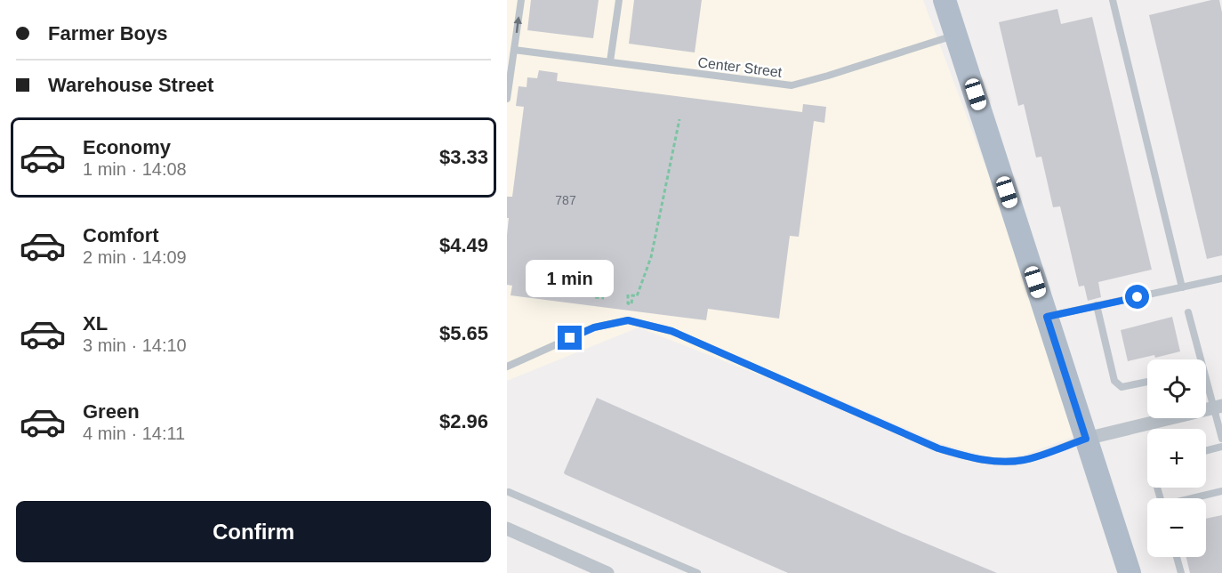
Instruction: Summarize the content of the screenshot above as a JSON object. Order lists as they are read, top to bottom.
{
  "streets": {
    "lane": ["Center Street"]
  },
  "house_numbers": ["787"],
  "page": {
    "banner": ["Farmer Boys", "Warehouse Street"],
    "list": [
      {
        "name": "Economy",
        "note": "1 min · 14:08",
        "value": "$3.33"
      },
      {
        "name": "Comfort",
        "note": "2 min · 14:09",
        "value": "$4.49"
      },
      {
        "name": "XL",
        "note": "3 min · 14:10",
        "value": "$5.65"
      },
      {
        "name": "Green",
        "note": "4 min · 14:11",
        "value": "$2.96"
      }
    ],
    "bubble": "1 min",
    "map_buttons": ["+", "−"],
    "buttons": "Confirm"
  }
}
